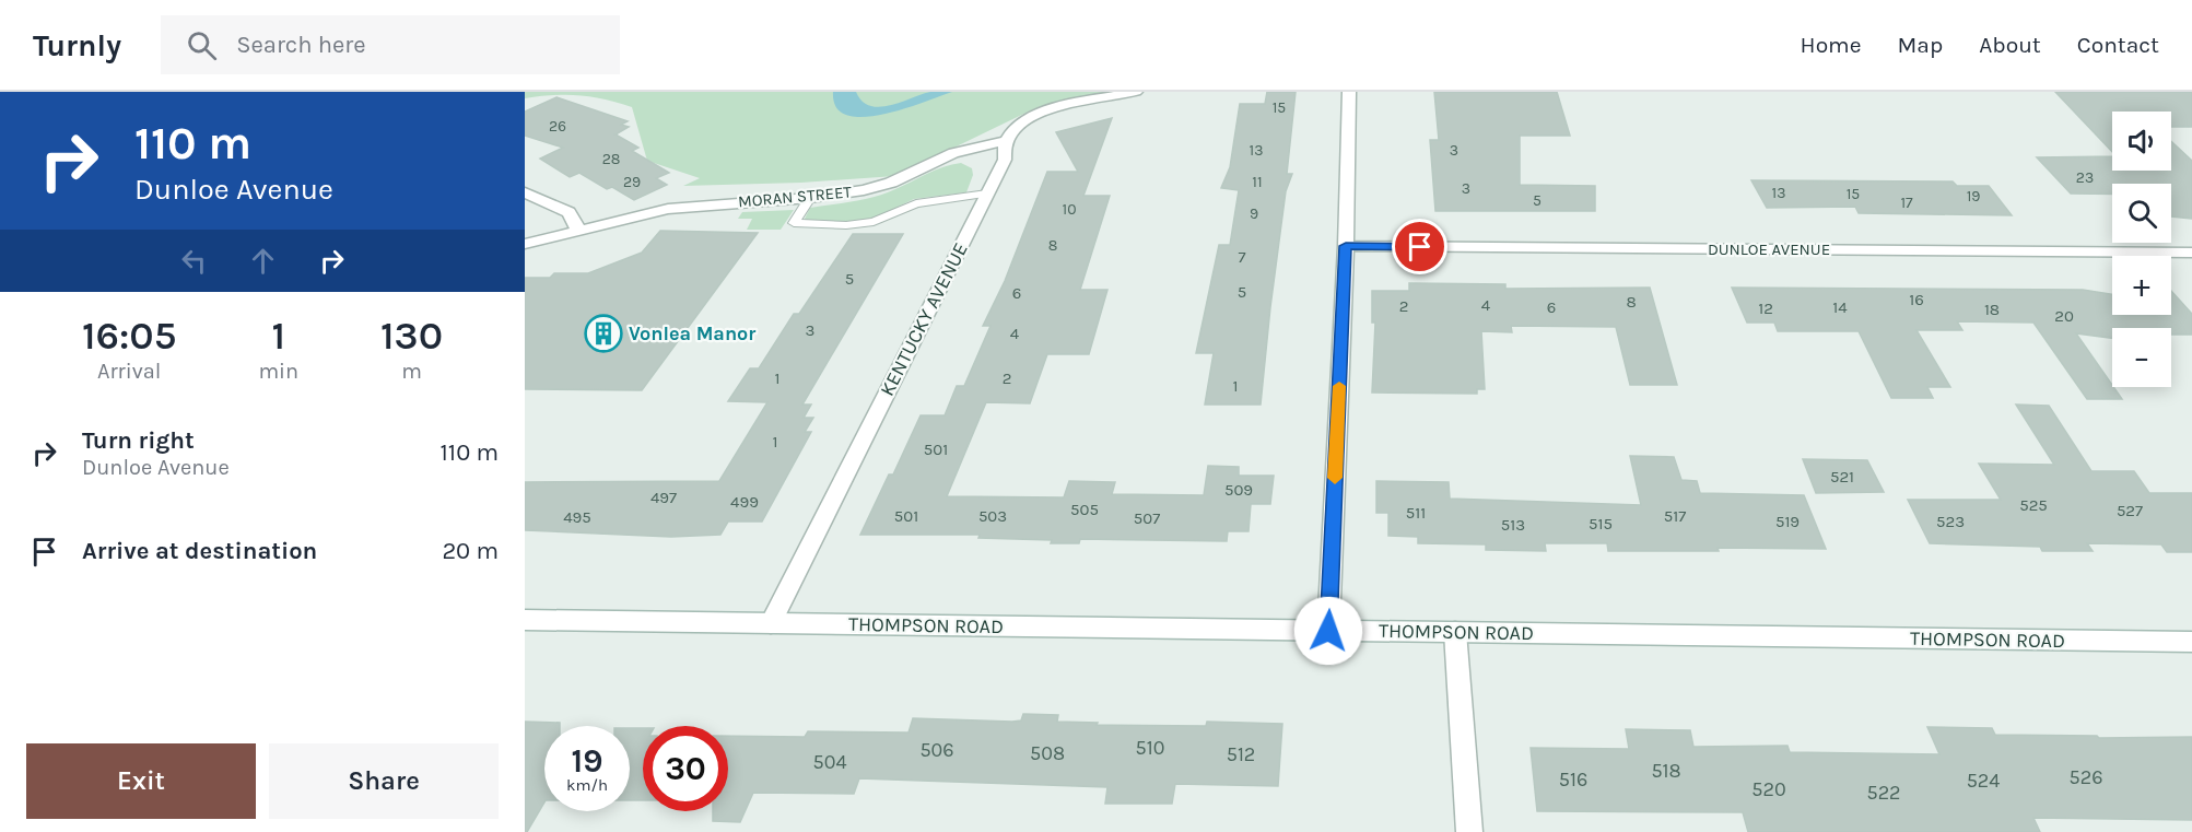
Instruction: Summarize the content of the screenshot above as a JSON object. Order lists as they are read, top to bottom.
{
  "streets": {
    "street": [
      "MORAN STREET",
      "DUNLOE AVENUE",
      "KENTUCKY AVENUE",
      "THOMPSON ROAD"
    ]
  },
  "crossings": [
    ["MORAN STREET", "KENTUCKY AVENUE"],
    ["KENTUCKY AVENUE", "THOMPSON ROAD"]
  ],
  "places": {
    "building": ["Vonlea Manor"]
  },
  "house_numbers": [
    "15",
    "26",
    "13",
    "3",
    "28",
    "23",
    "29",
    "11",
    "3",
    "13",
    "15",
    "19",
    "5",
    "17",
    "10",
    "9",
    "8",
    "7",
    "5",
    "5",
    "6",
    "16",
    "8",
    "4",
    "2",
    "6",
    "14",
    "12",
    "18",
    "20",
    "3",
    "4",
    "1",
    "2",
    "1",
    "1",
    "501",
    "521",
    "509",
    "497",
    "499",
    "525",
    "505",
    "527",
    "511",
    "501",
    "503",
    "517",
    "495",
    "507",
    "519",
    "523",
    "515",
    "513",
    "510",
    "506",
    "508",
    "512",
    "504",
    "518",
    "526",
    "516",
    "524",
    "520",
    "522"
  ],
  "page": {
    "header": "Turnly",
    "search": "Search here",
    "nav": [
      "Home",
      "Map",
      "About",
      "Contact"
    ],
    "turn": ["110 m", "Dunloe Avenue"],
    "map_buttons": ["+", "−"],
    "eta": [
      "16:05",
      "Arrival",
      "1",
      "min",
      "130",
      "m"
    ],
    "list": [
      {
        "name": "Turn right",
        "note": "Dunloe Avenue",
        "value": "110 m"
      },
      {
        "name": "Arrive at destination",
        "value": "20 m"
      }
    ],
    "speed": "19 km/h",
    "limit": "30",
    "buttons": ["Exit", "Share"]
  }
}
